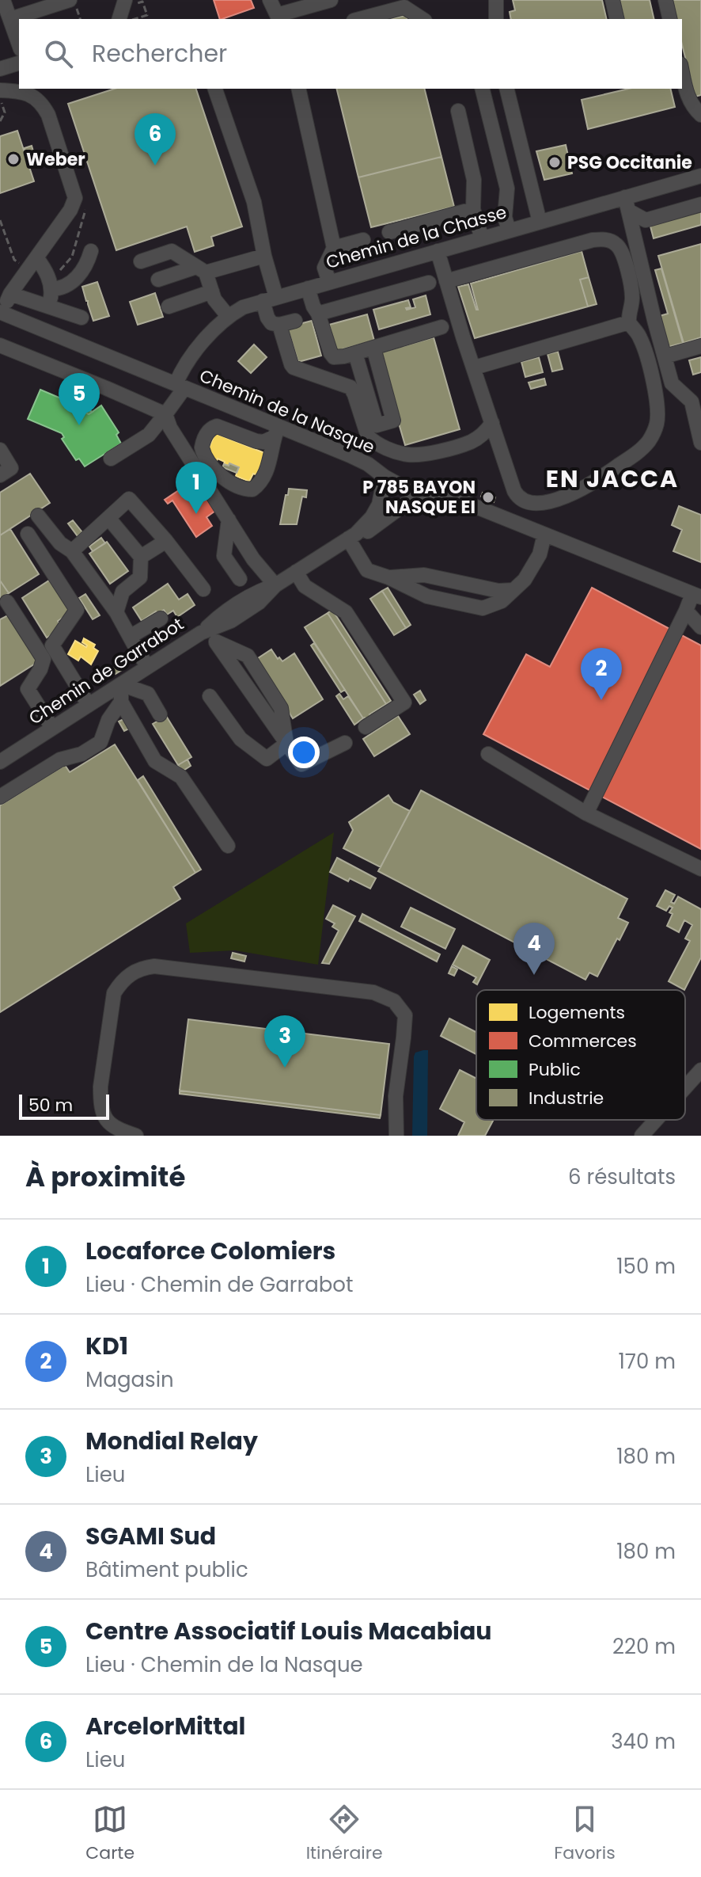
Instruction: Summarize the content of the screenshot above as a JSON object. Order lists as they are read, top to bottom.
{
  "streets": {
    "street": ["Chemin de la Chasse", "Chemin de la Nasque", "Chemin de Garrabot"]
  },
  "crossings": [
    ["Chemin de la Chasse", "Chemin de la Nasque"],
    ["Chemin de la Nasque", "Chemin de Garrabot"]
  ],
  "districts": ["EN JACCA"],
  "places": ["Weber", "PSG Occitanie", "P 785 BAYON NASQUE EI"],
  "legend": [
    "Logements",
    "Commerces",
    "Public",
    "Industrie"
  ],
  "scale_bar": "50 m",
  "page": {
    "search": "Rechercher",
    "pins": [
      "6",
      "5",
      "1",
      "2",
      "4",
      "3"
    ],
    "scale": "50 m",
    "heading": ["À proximité", "6 résultats"],
    "list": [
      {
        "mark": "1",
        "name": "Locaforce Colomiers",
        "note": "Lieu · Chemin de Garrabot",
        "value": "150 m"
      },
      {
        "mark": "2",
        "name": "KD1",
        "note": "Magasin",
        "value": "170 m"
      },
      {
        "mark": "3",
        "name": "Mondial Relay",
        "note": "Lieu",
        "value": "180 m"
      },
      {
        "mark": "4",
        "name": "SGAMI Sud",
        "note": "Bâtiment public",
        "value": "180 m"
      },
      {
        "mark": "5",
        "name": "Centre Associatif Louis Macabiau",
        "note": "Lieu · Chemin de la Nasque",
        "value": "220 m"
      },
      {
        "mark": "6",
        "name": "ArcelorMittal",
        "note": "Lieu",
        "value": "340 m"
      }
    ],
    "nav": ["Carte", "Itinéraire", "Favoris"]
  }
}
